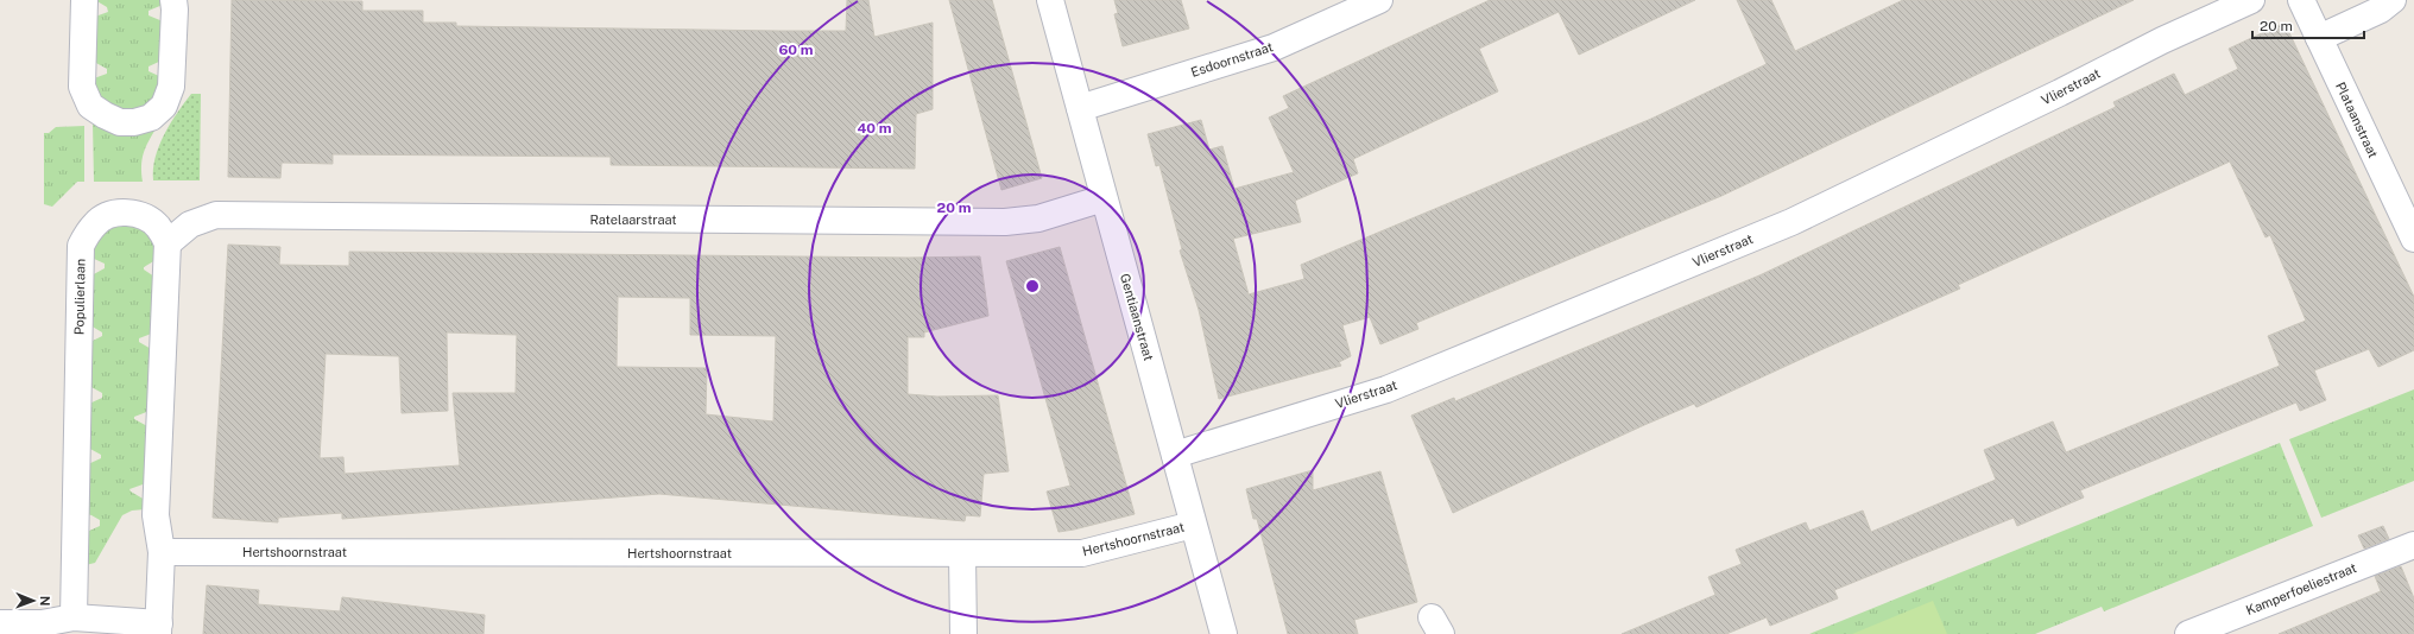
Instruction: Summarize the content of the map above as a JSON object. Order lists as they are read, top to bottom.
{
  "streets": {
    "street": [
      "Esdoornstraat",
      "Vlierstraat",
      "Plataanstraat",
      "Ratelaarstraat",
      "Populierlaan",
      "Gentiaanstraat",
      "Hertshoornstraat",
      "Kamperfoeliestraat"
    ]
  },
  "crossings": [
    ["Esdoornstraat", "Gentiaanstraat"],
    ["Vlierstraat", "Gentiaanstraat"],
    ["Ratelaarstraat", "Populierlaan"],
    ["Ratelaarstraat", "Gentiaanstraat"],
    ["Gentiaanstraat", "Hertshoornstraat"]
  ],
  "scale_bar": "20 m",
  "north": "right",
  "rings": ["60 m", "40 m", "20 m"]
}
